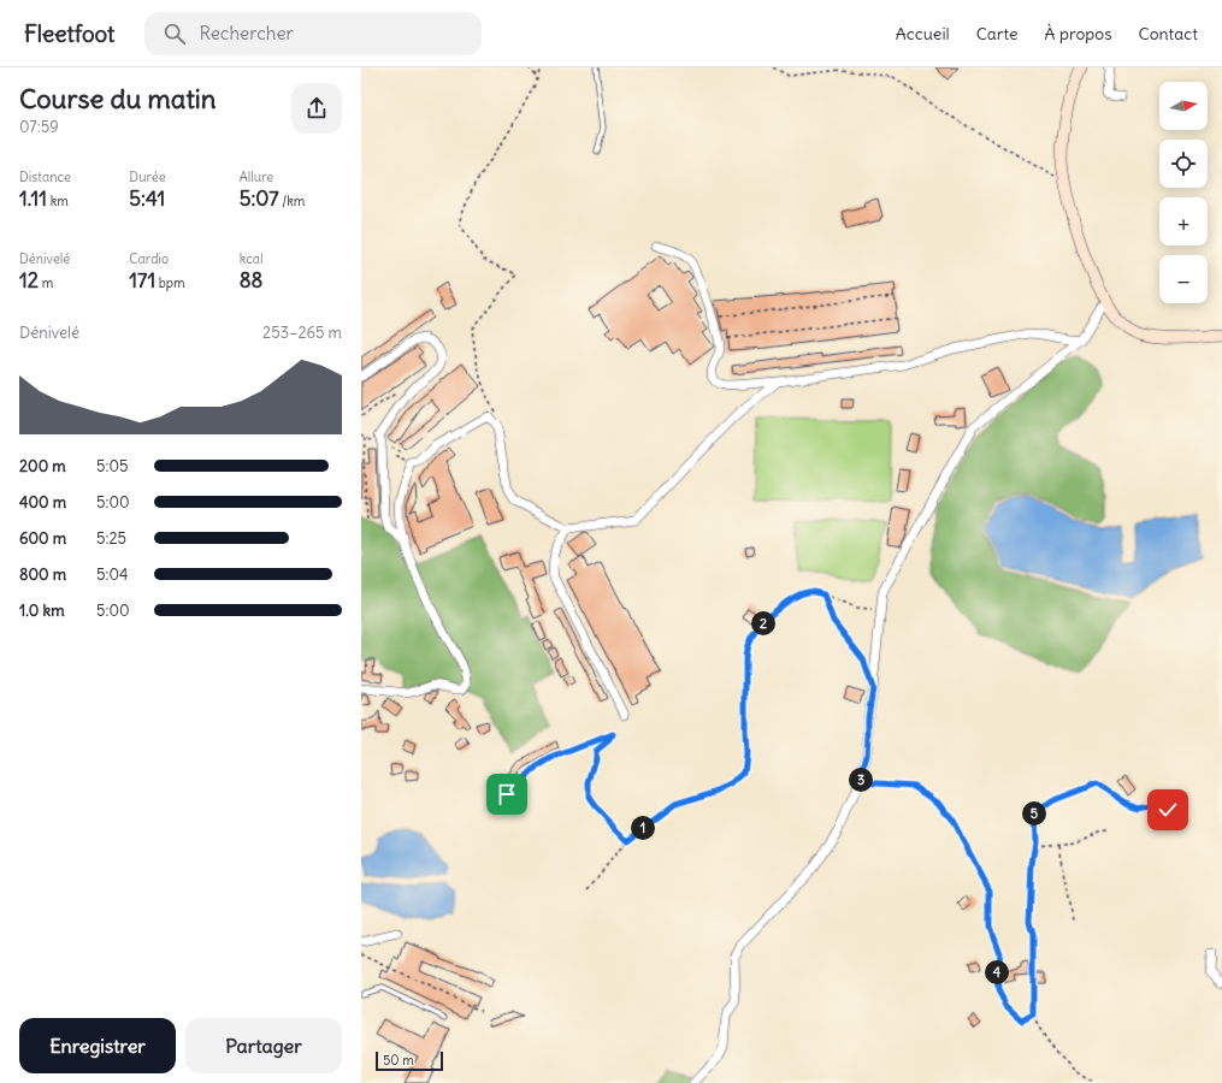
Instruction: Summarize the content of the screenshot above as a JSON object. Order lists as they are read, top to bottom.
{
  "scale_bar": "50 m",
  "north": "right",
  "page": {
    "header": "Fleetfoot",
    "search": "Rechercher",
    "nav": [
      "Accueil",
      "Carte",
      "À propos",
      "Contact"
    ],
    "heading": ["Course du matin", "07:59"],
    "map_buttons": ["+", "−"],
    "stats": [
      ["Distance", "1.11 km"],
      ["Durée", "5:41"],
      ["Allure", "5:07 /km"],
      ["Dénivelé", "12 m"],
      ["Cardio", "171 bpm"],
      ["kcal", "88"]
    ],
    "chart": ["Dénivelé", "253–265 m"],
    "list": [
      {
        "name": "200 m",
        "note": "5:05"
      },
      {
        "name": "400 m",
        "note": "5:00"
      },
      {
        "name": "600 m",
        "note": "5:25"
      },
      {
        "name": "800 m",
        "note": "5:04"
      },
      {
        "name": "1.0 km",
        "note": "5:00"
      }
    ],
    "pins": [
      "2",
      "3",
      "5",
      "1",
      "4"
    ],
    "buttons": ["Enregistrer", "Partager"],
    "scale": "50 m"
  }
}
